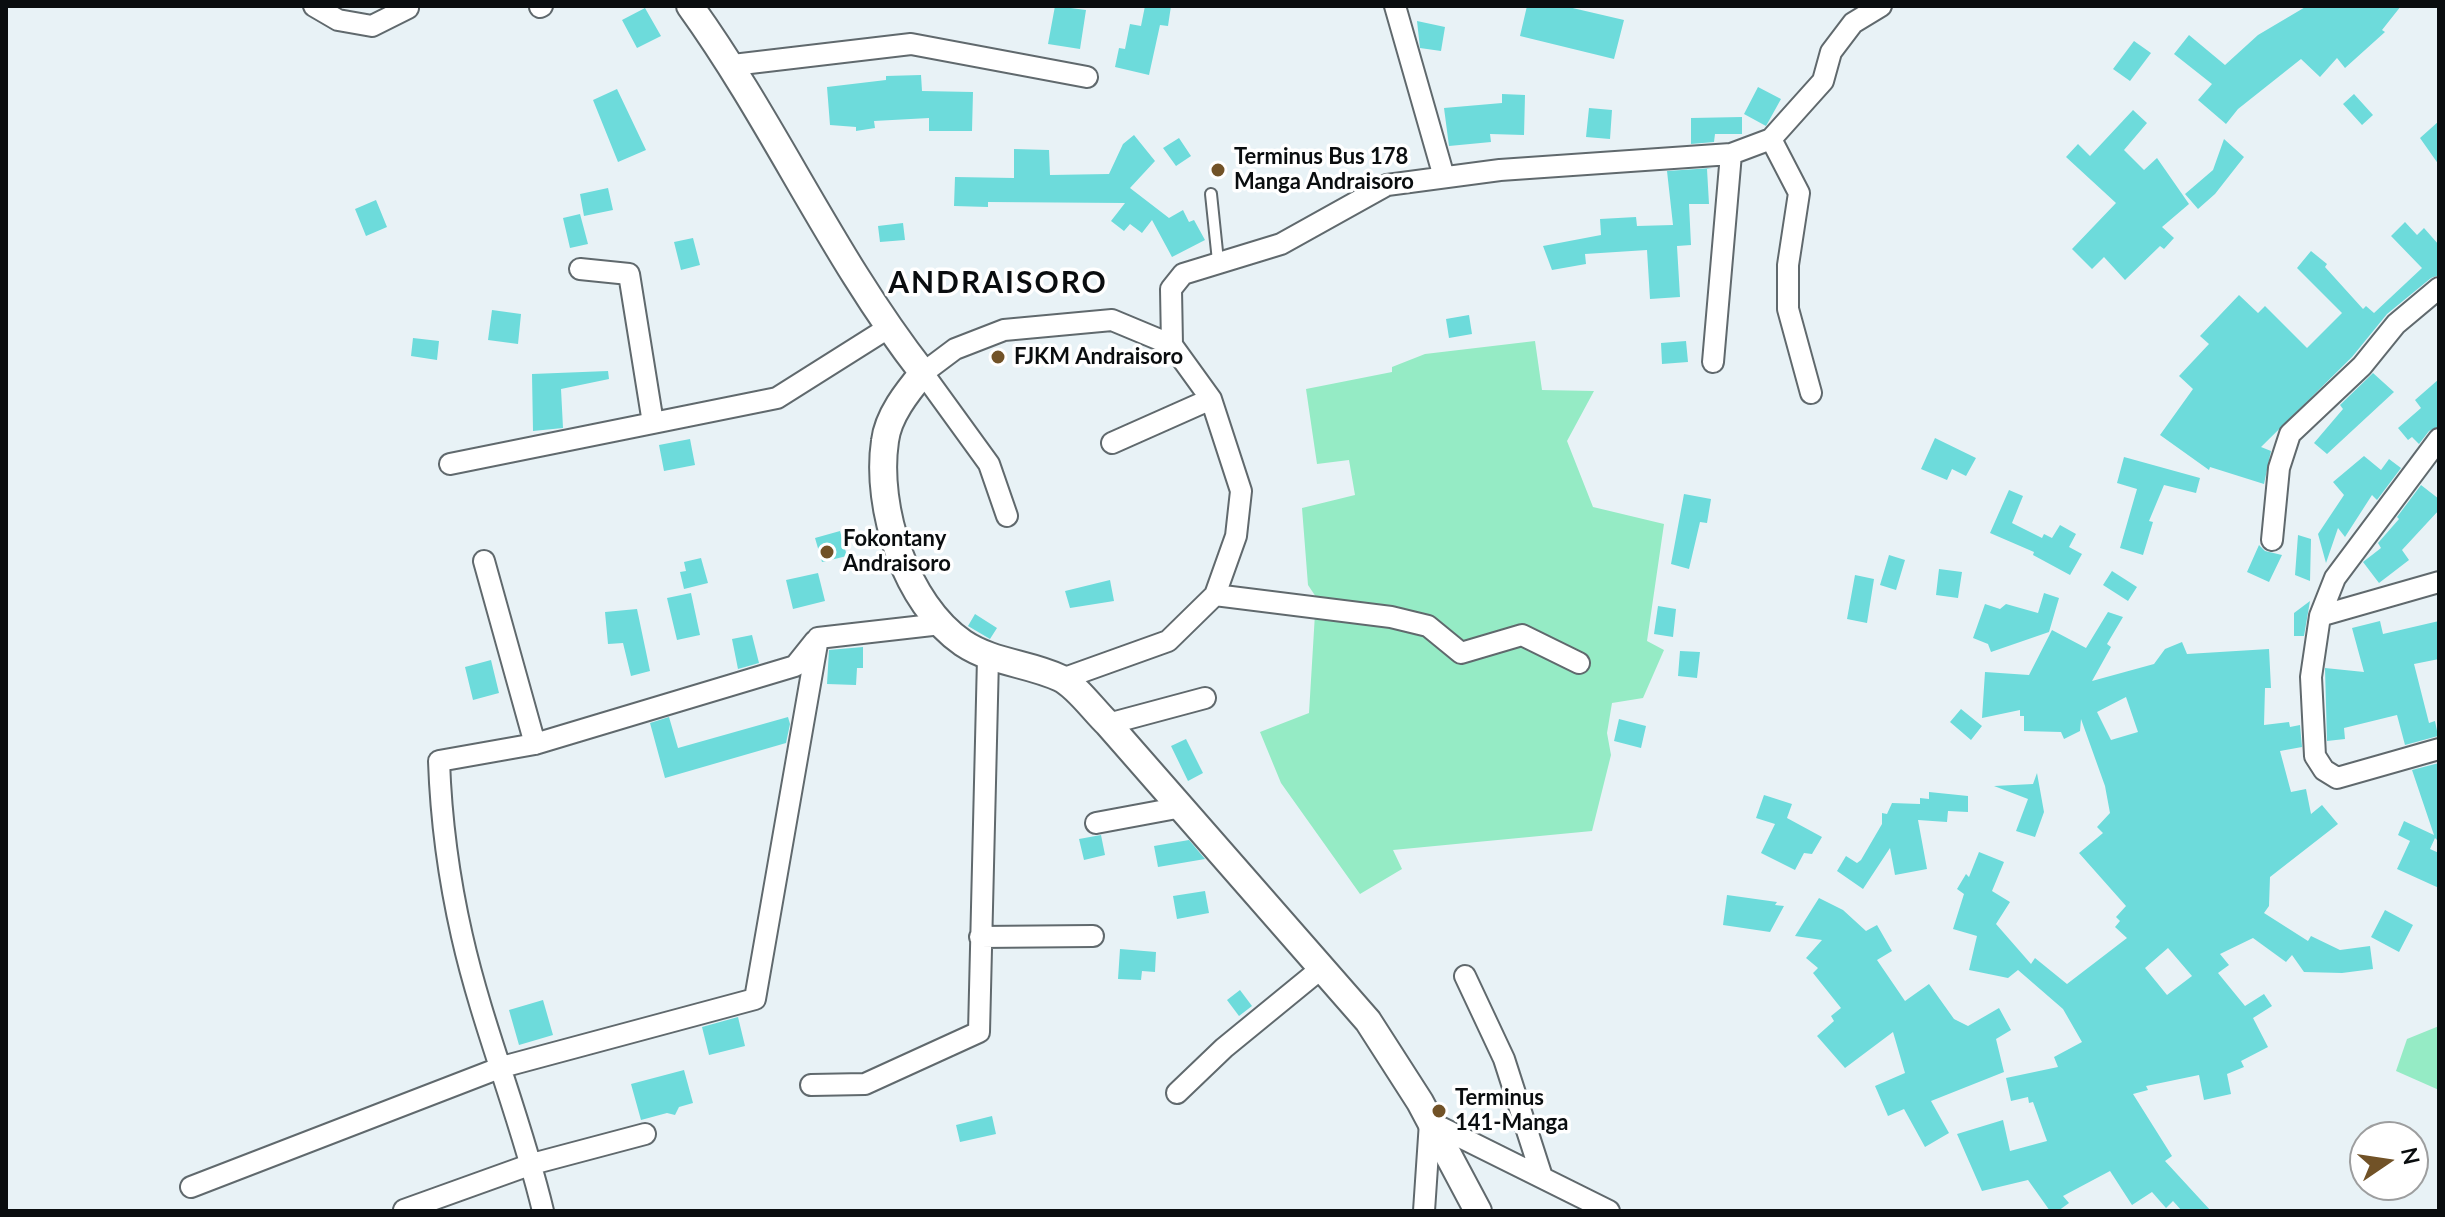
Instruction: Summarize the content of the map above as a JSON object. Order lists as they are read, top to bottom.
{
  "districts": ["ANDRAISORO"],
  "places": [
    "Terminus Bus 178 Manga Andraisoro",
    "FJKM Andraisoro",
    "Fokontany Andraisoro",
    "Terminus 141-Manga"
  ],
  "north": "right"
}
